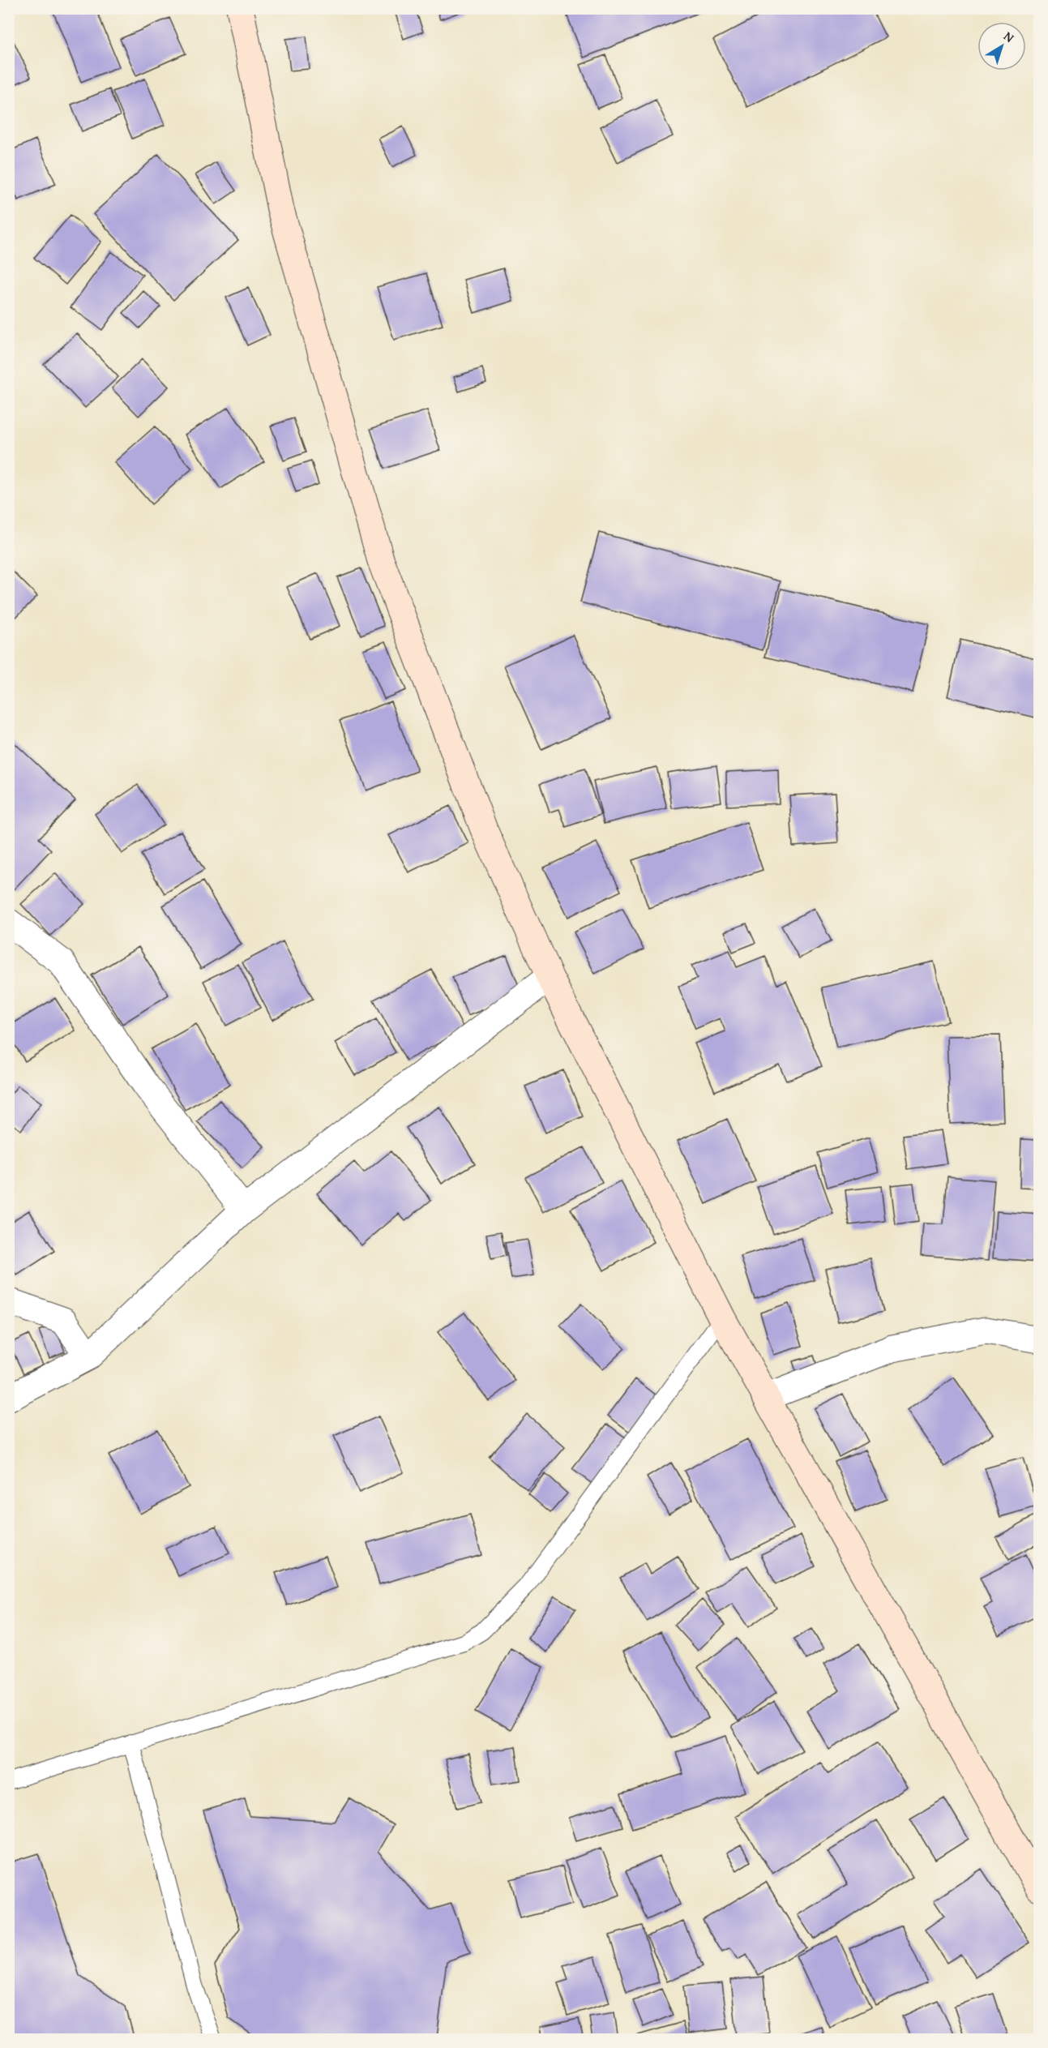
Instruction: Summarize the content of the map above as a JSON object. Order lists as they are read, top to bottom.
{
  "north": "top right"
}
